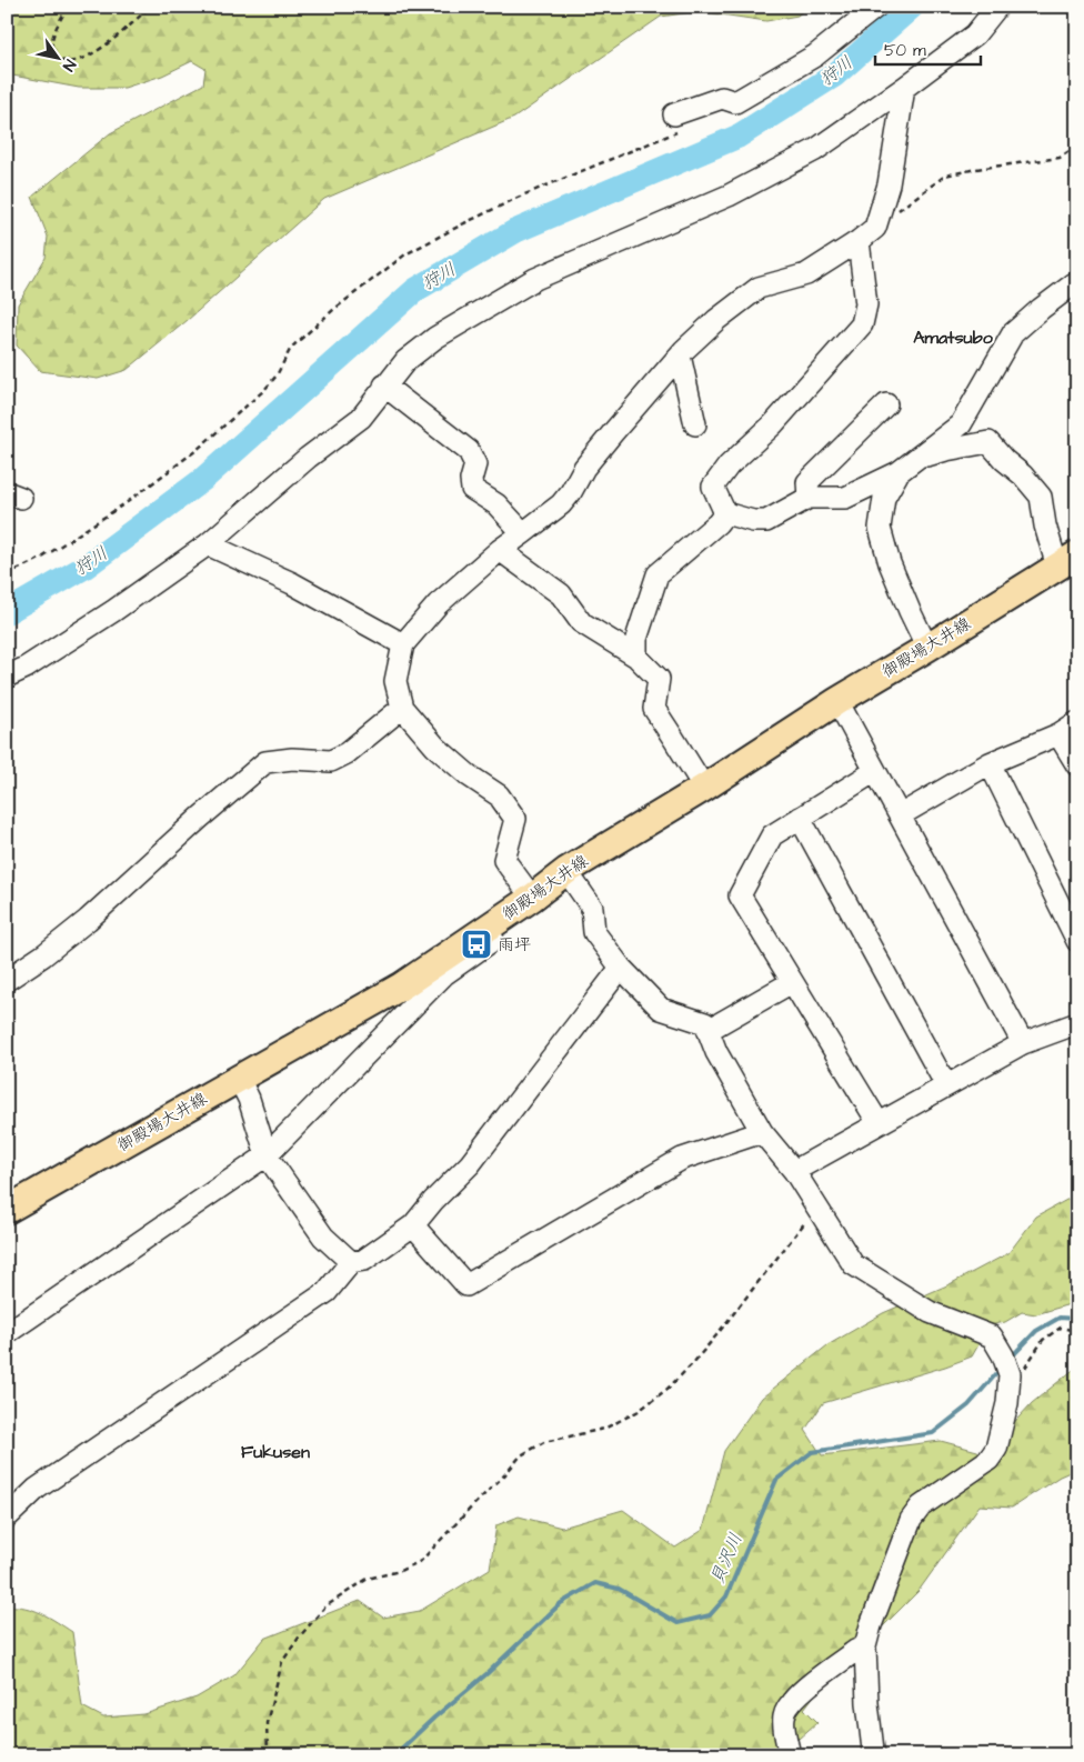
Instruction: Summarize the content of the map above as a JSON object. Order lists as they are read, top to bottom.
{
  "streets": {
    "main road": ["御殿場大井線"]
  },
  "districts": ["Amatsubo", "Fukusen"],
  "water": ["狩川", "貝沢川"],
  "places": {
    "bus stop": ["雨坪"]
  },
  "scale_bar": "50 m",
  "north": "bottom right"
}
